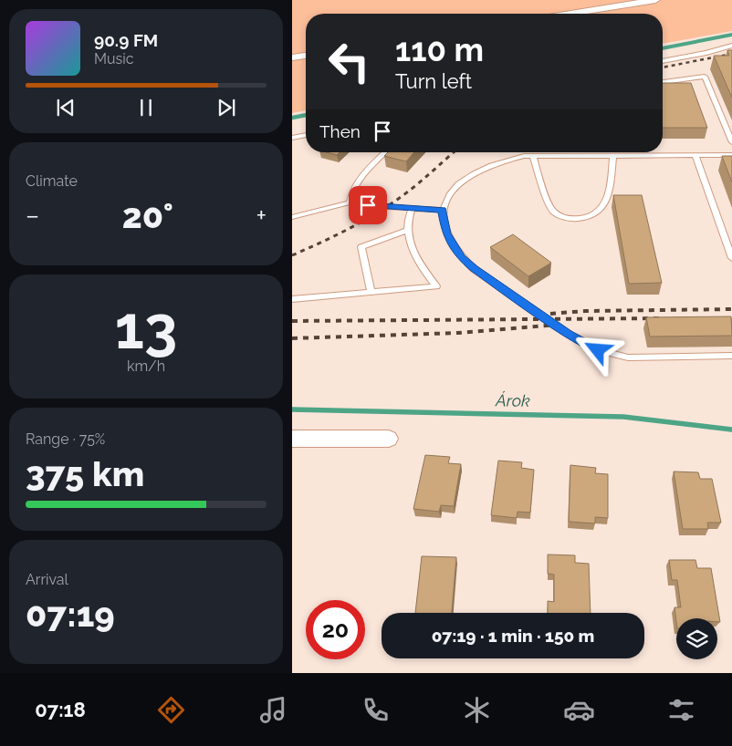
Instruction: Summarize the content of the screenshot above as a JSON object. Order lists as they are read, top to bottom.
{
  "water": ["Árok"],
  "page": {
    "turn": ["110 m", "Turn left"],
    "song": ["90.9 FM", "Music"],
    "then": "Then",
    "tile": [
      "Climate",
      ["13", "km/h"],
      ["Range · 75%", "375 km"],
      ["Arrival", "07:19"]
    ],
    "heat": ["−", "20°", "+"],
    "limit": "20",
    "trip": "07:19 · 1 min · 150 m",
    "tabs": "07:18"
  }
}
